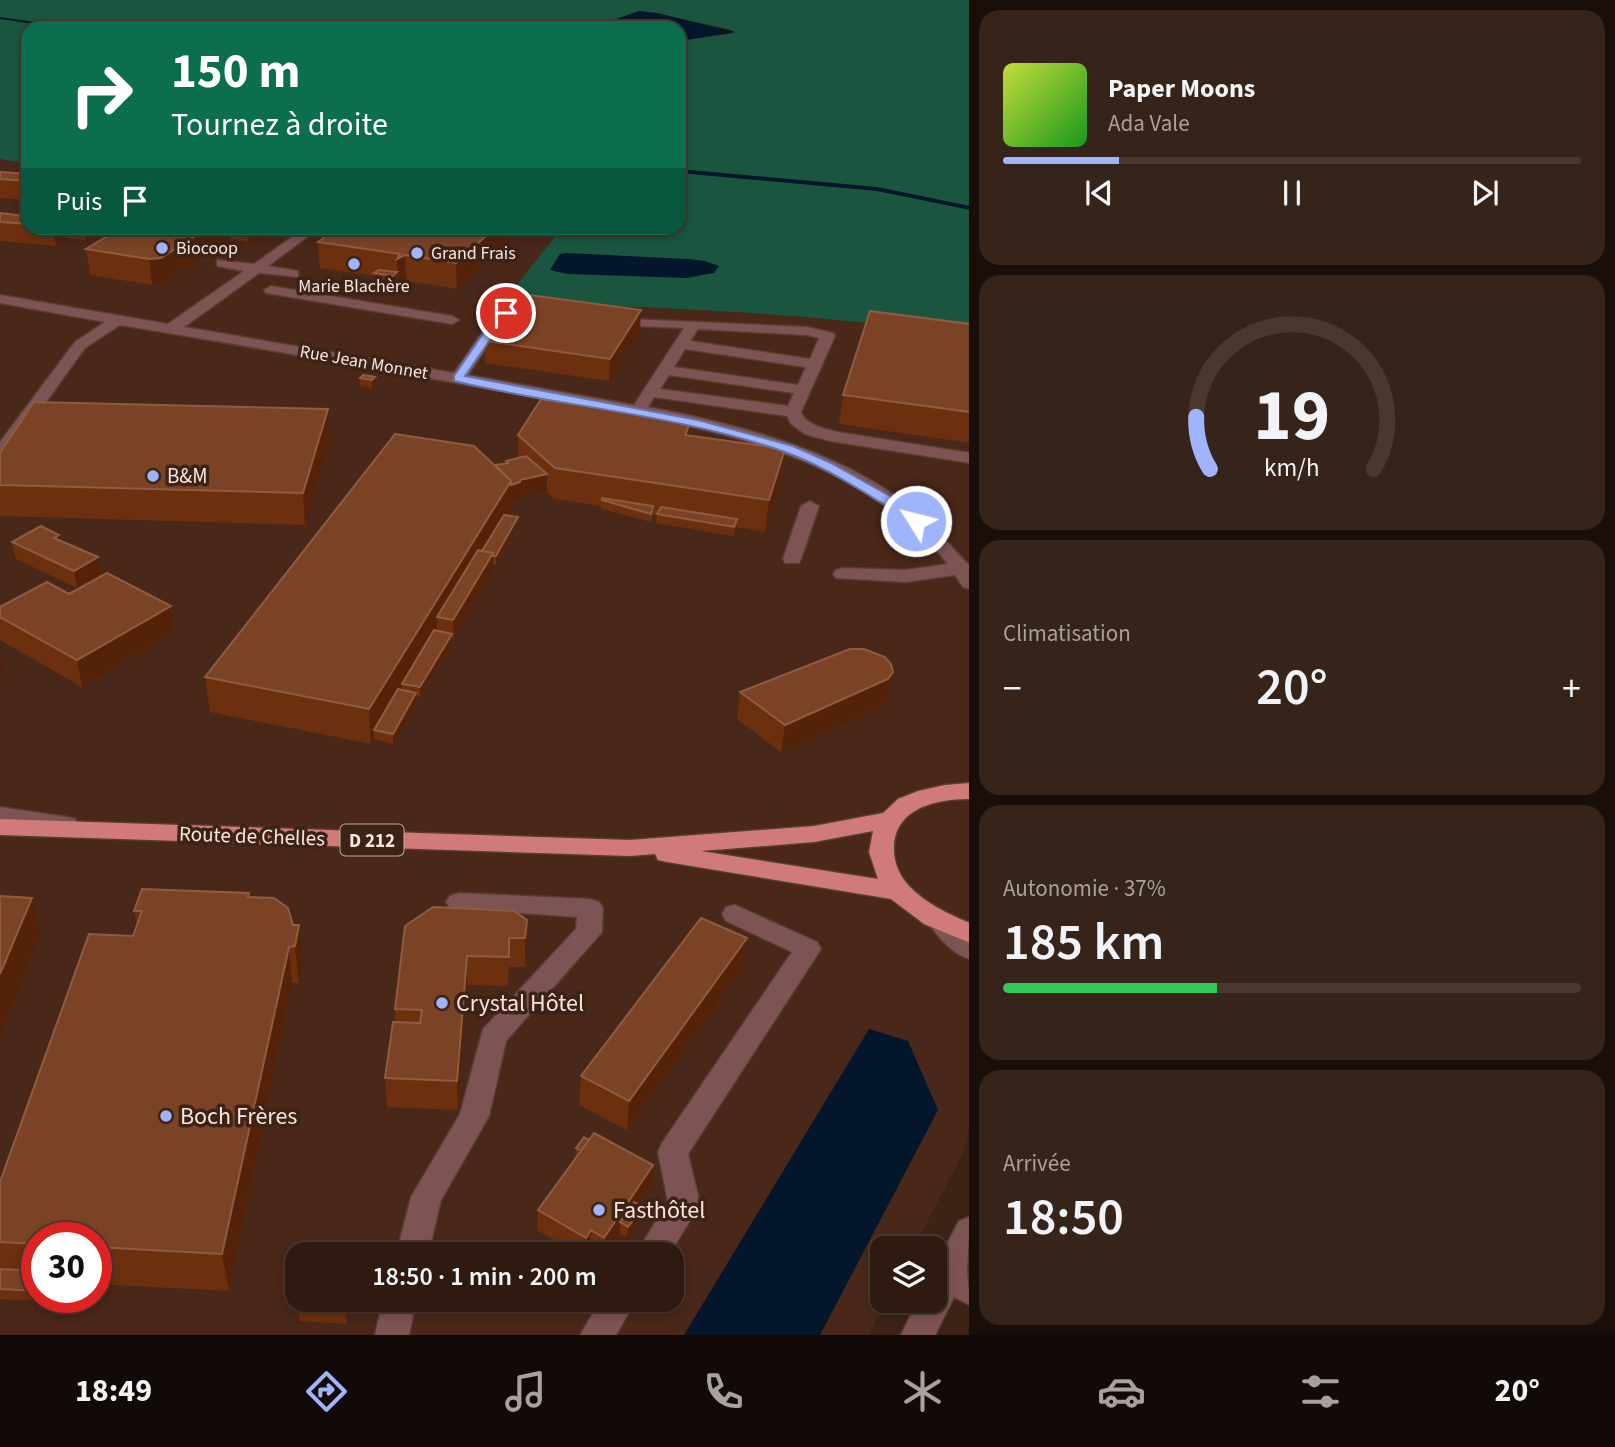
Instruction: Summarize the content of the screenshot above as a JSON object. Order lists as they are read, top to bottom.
{
  "streets": {
    "main road": ["Route de Chelles", "D 212"],
    "street": ["Rue Jean Monnet"]
  },
  "crossings": [
    ["Route de Chelles", "D 212"]
  ],
  "places": [
    "Biocoop",
    "Grand Frais",
    "Marie Blachère",
    "B&M",
    "Crystal Hôtel",
    "Boch Frères",
    "Fasthôtel"
  ],
  "page": {
    "turn": ["150 m", "Tournez à droite"],
    "song": ["Paper Moons", "Ada Vale"],
    "then": "Puis",
    "tile": [
      "Climatisation",
      ["Autonomie · 37%", "185 km"],
      ["Arrivée", "18:50"]
    ],
    "heat": ["−", "20°", "+"],
    "limit": "30",
    "trip": "18:50 · 1 min · 200 m",
    "tabs": ["18:49", "20°"],
    "gauge": ["19", "km/h"]
  }
}
